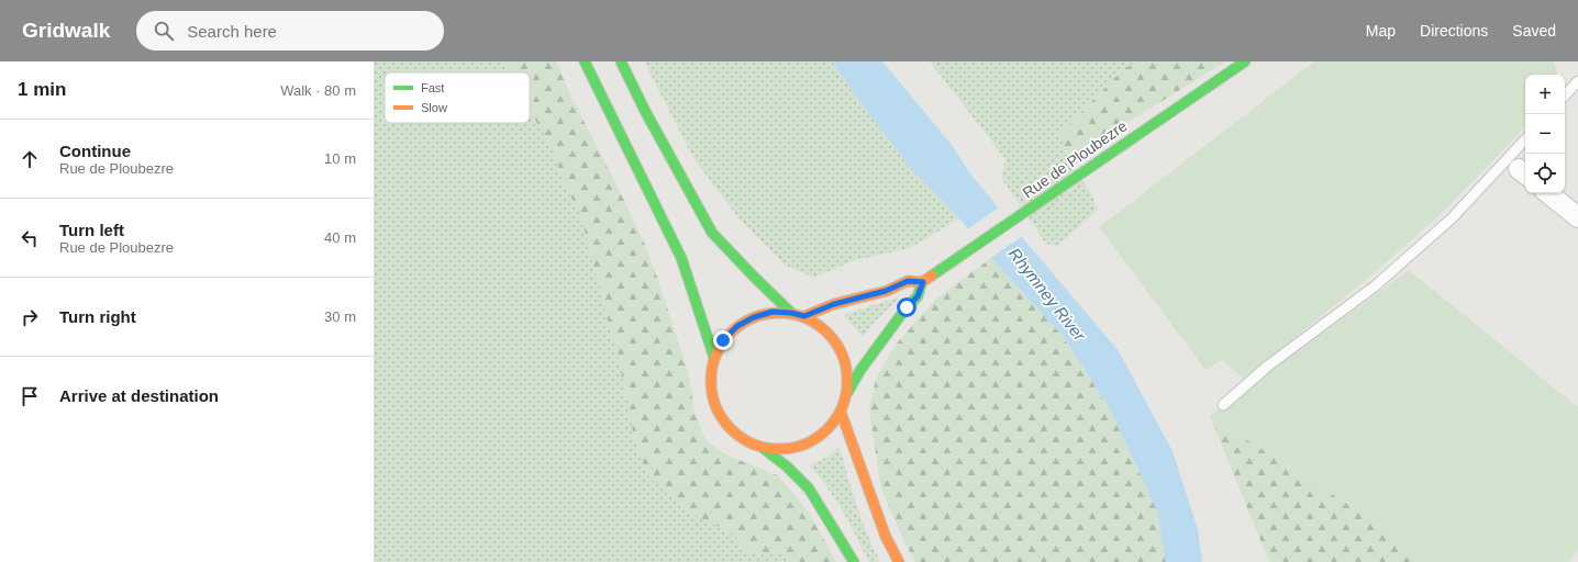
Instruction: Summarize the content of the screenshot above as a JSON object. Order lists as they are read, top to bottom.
{
  "streets": {
    "main road": ["Rue de Ploubezre"]
  },
  "water": ["Rhymney River"],
  "legend": ["Fast", "Slow"],
  "page": {
    "header": "Gridwalk",
    "search": "Search here",
    "nav": ["Map", "Directions", "Saved"],
    "heading": ["1 min", "Walk · 80 m"],
    "map_buttons": ["+", "−"],
    "list": [
      ["Continue", "Rue de Ploubezre", "10 m"],
      ["Turn left", "Rue de Ploubezre", "40 m"],
      ["Turn right", "30 m"],
      "Arrive at destination"
    ]
  }
}
